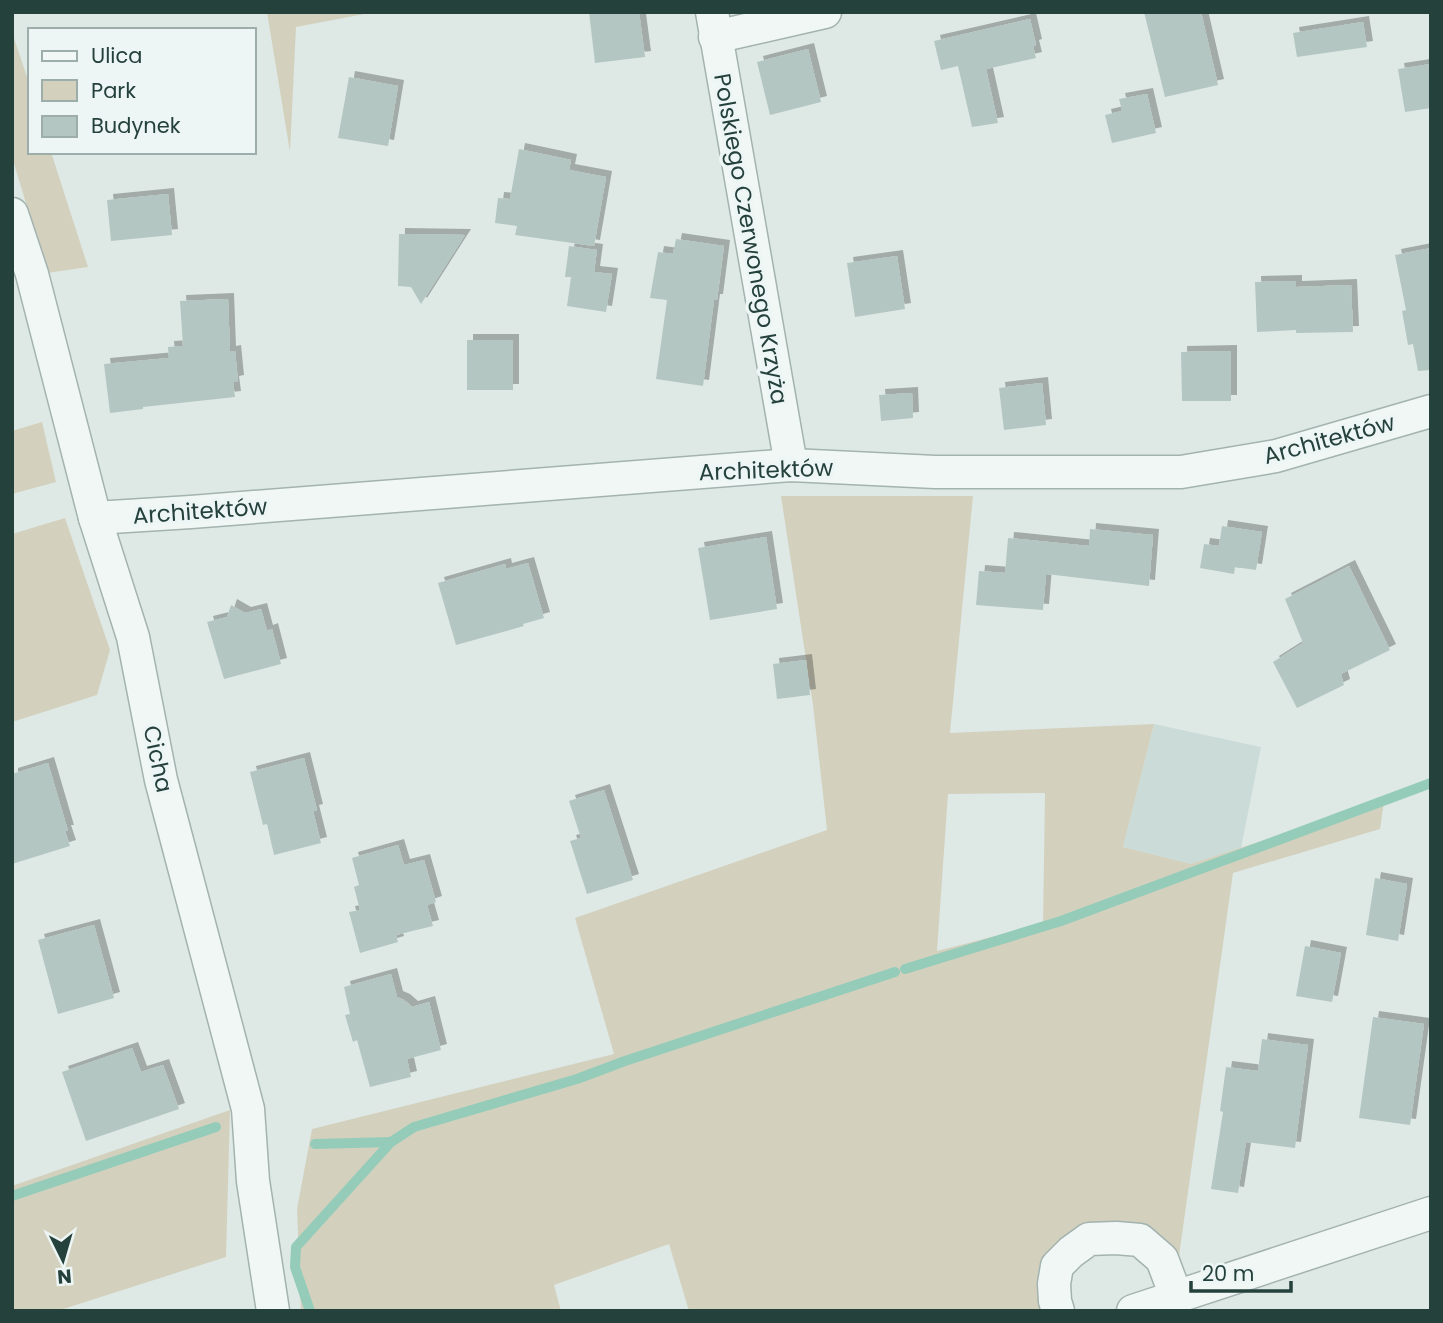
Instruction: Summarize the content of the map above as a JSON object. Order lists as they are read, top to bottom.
{
  "streets": {
    "street": ["Polskiego Czerwonego Krzyża", "Architektów", "Cicha"]
  },
  "crossings": [
    ["Polskiego Czerwonego Krzyża", "Architektów"],
    ["Architektów", "Cicha"]
  ],
  "legend": ["Ulica", "Park", "Budynek"],
  "scale_bar": "20 m",
  "north": "bottom"
}
